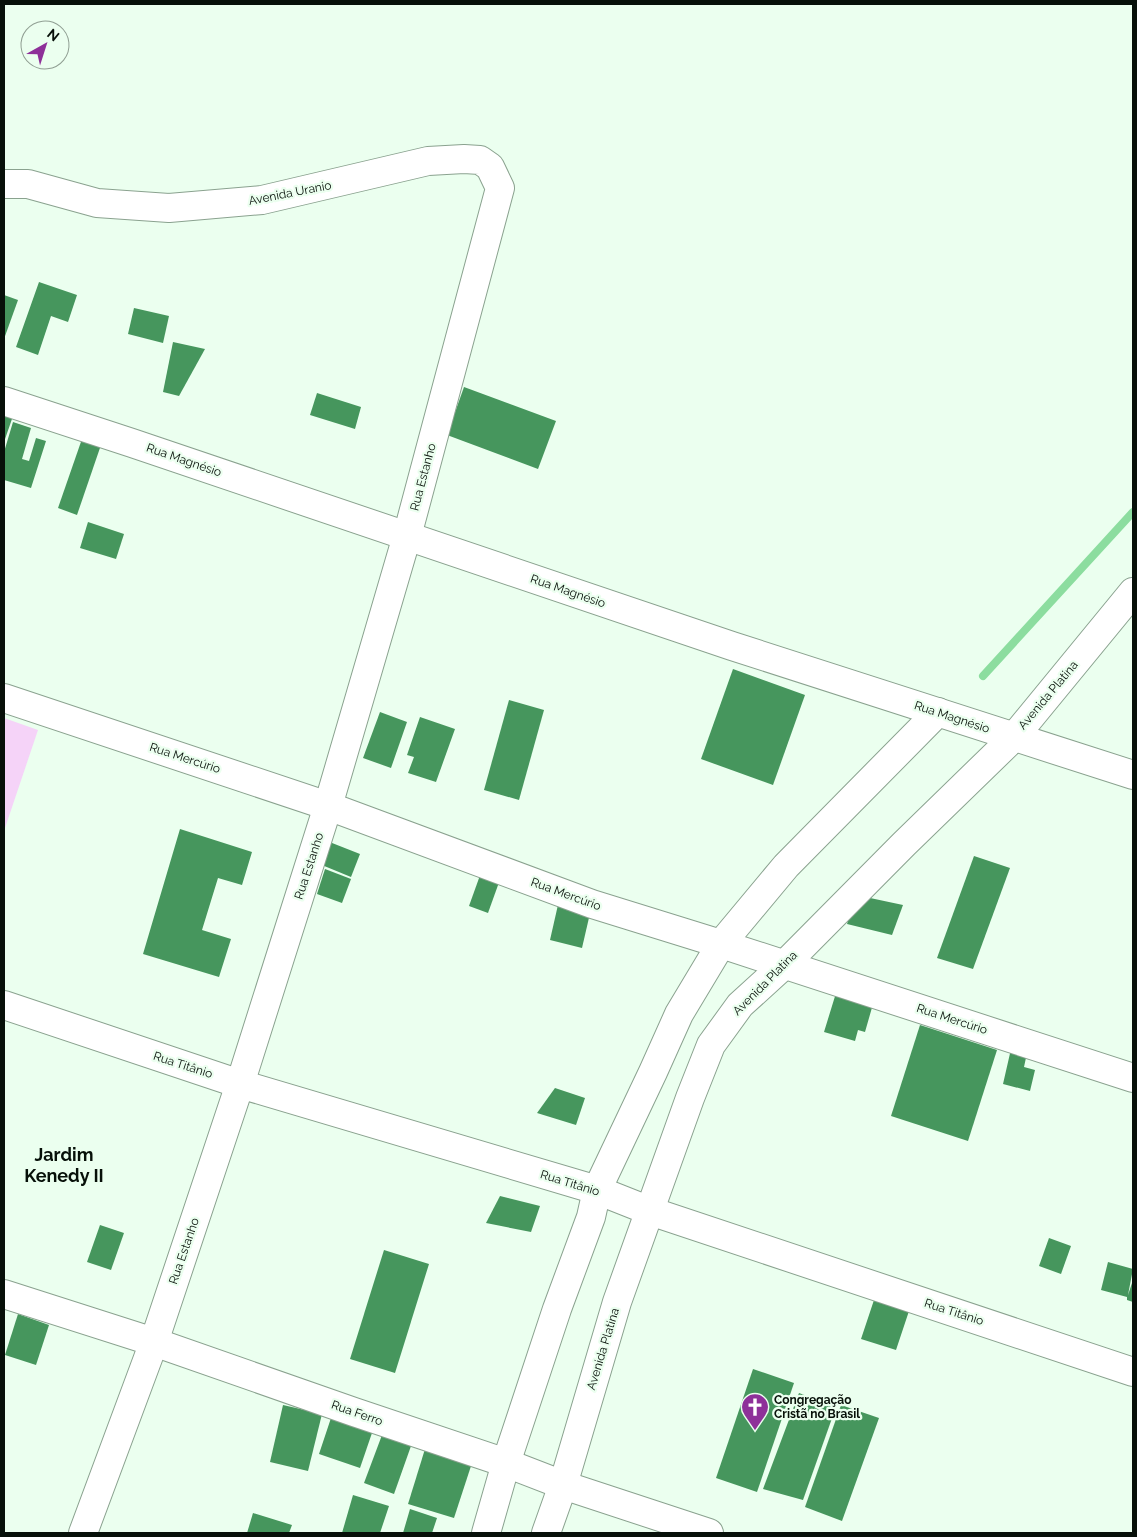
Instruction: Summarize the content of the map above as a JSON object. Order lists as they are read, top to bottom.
{
  "streets": {
    "street": [
      "Avenida Uranio",
      "Rua Magnésio",
      "Rua Estanho",
      "Avenida Platina",
      "Rua Mercúrio",
      "Rua Titânio",
      "Rua Ferro"
    ]
  },
  "crossings": [
    ["Avenida Uranio", "Rua Estanho"],
    ["Rua Magnésio", "Rua Estanho"],
    ["Rua Magnésio", "Avenida Platina"],
    ["Rua Estanho", "Rua Mercúrio"],
    ["Rua Estanho", "Rua Titânio"],
    ["Rua Estanho", "Rua Ferro"],
    ["Avenida Platina", "Rua Mercúrio"],
    ["Avenida Platina", "Rua Titânio"],
    ["Avenida Platina", "Rua Ferro"]
  ],
  "districts": ["Jardim Kenedy II"],
  "places": {
    "church": ["Congregação Cristã no Brasil"]
  },
  "north": "top right"
}
